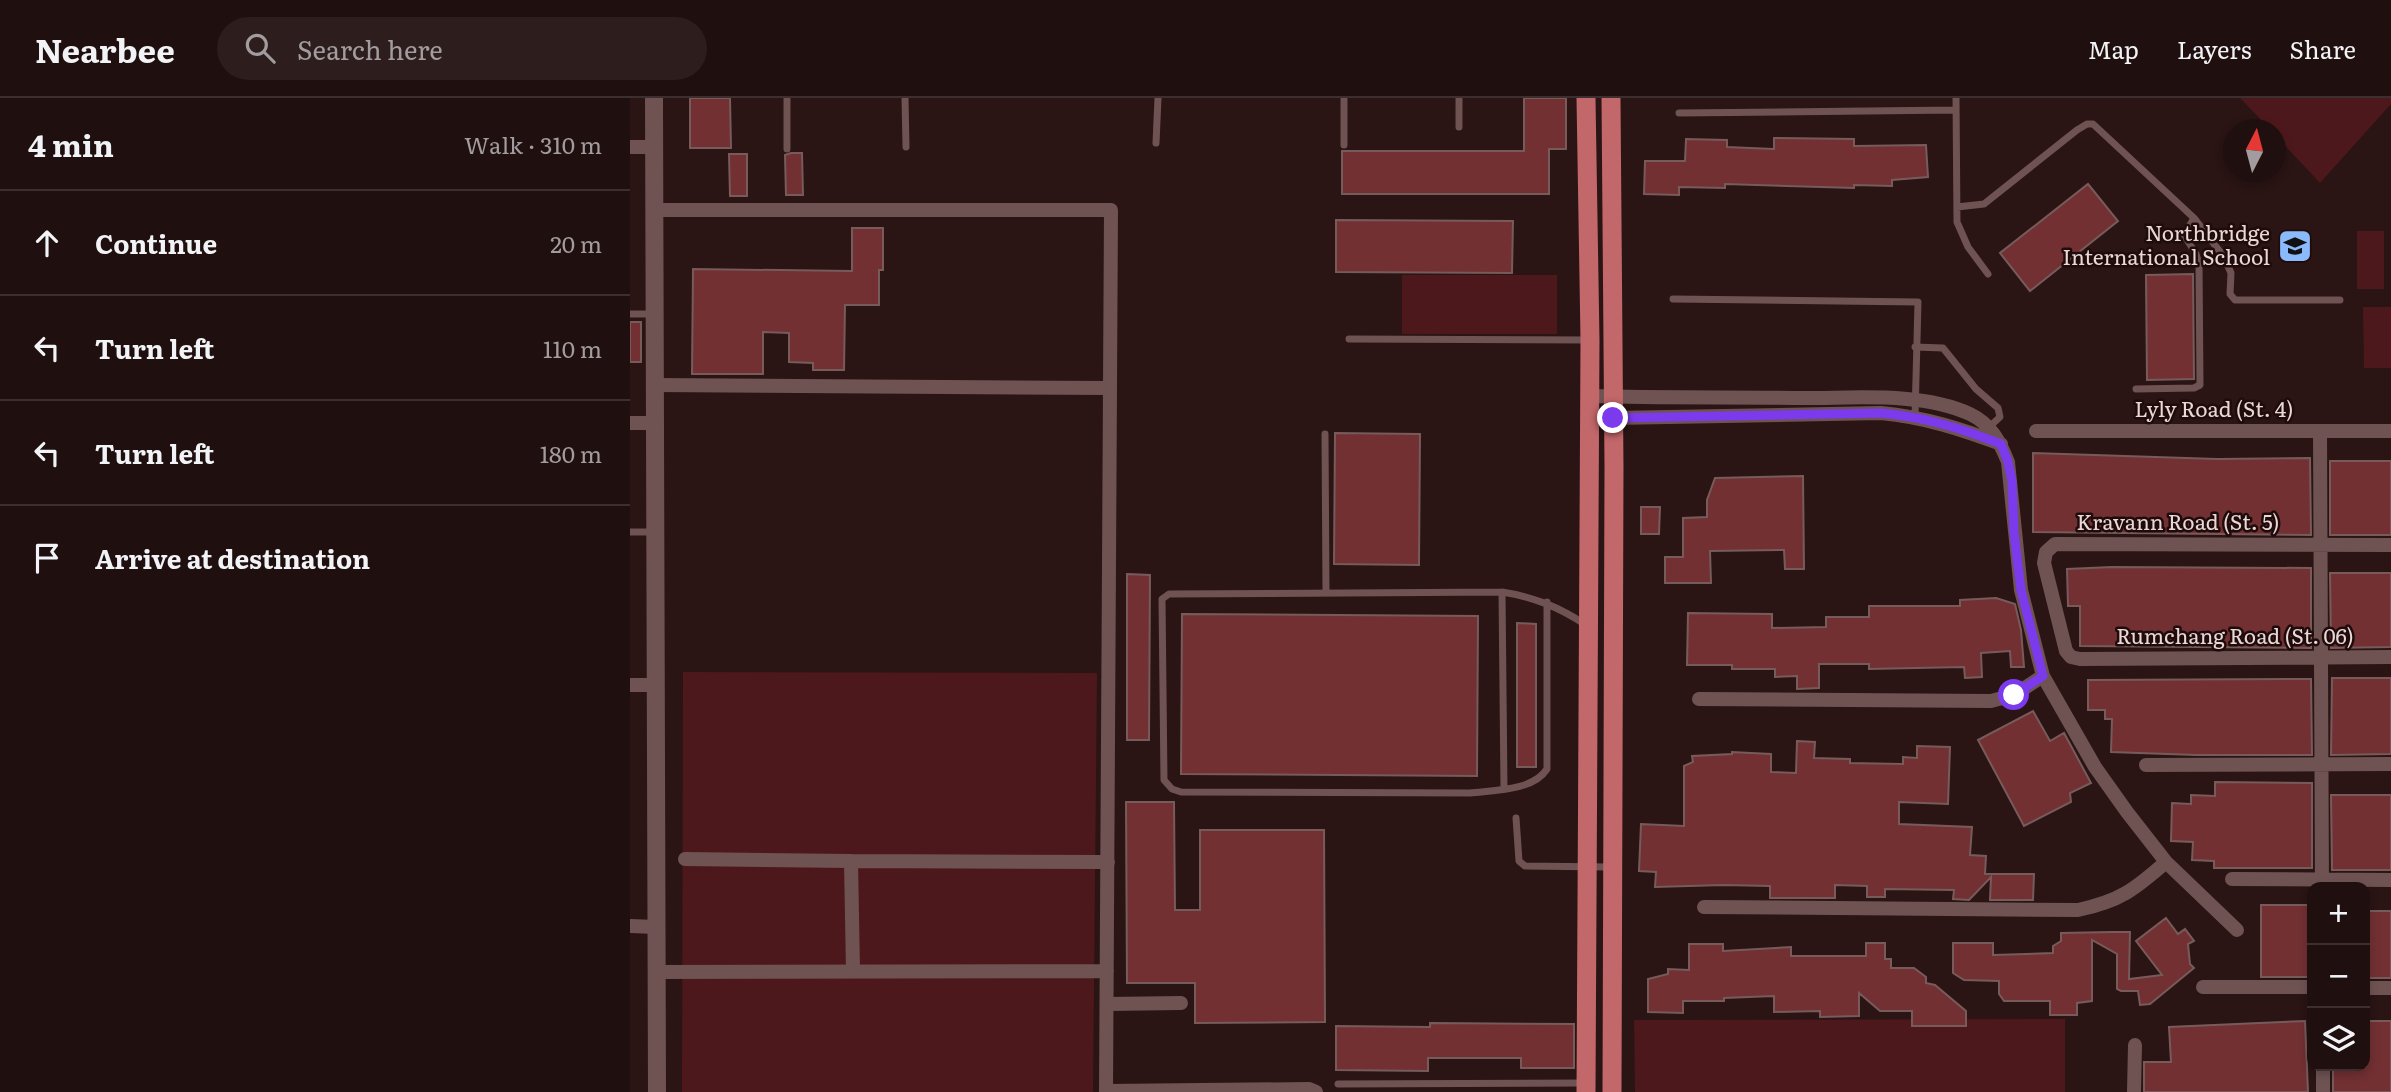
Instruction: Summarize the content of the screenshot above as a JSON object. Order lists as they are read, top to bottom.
{
  "streets": {
    "street": ["Lyly Road (St. 4)", "Kravann Road (St. 5)", "Rumchang Road (St. 06)"]
  },
  "crossings": [
    ["Kravann Road (St. 5)", "Rumchang Road (St. 06)"]
  ],
  "places": {
    "school or university": ["Northbridge International School"]
  },
  "north": "top",
  "page": {
    "header": "Nearbee",
    "search": "Search here",
    "nav": ["Map", "Layers", "Share"],
    "heading": ["4 min", "Walk · 310 m"],
    "list": [
      ["Continue", "20 m"],
      ["Turn left", "110 m"],
      ["Turn left", "180 m"],
      "Arrive at destination"
    ],
    "map_buttons": ["+", "−"]
  }
}
